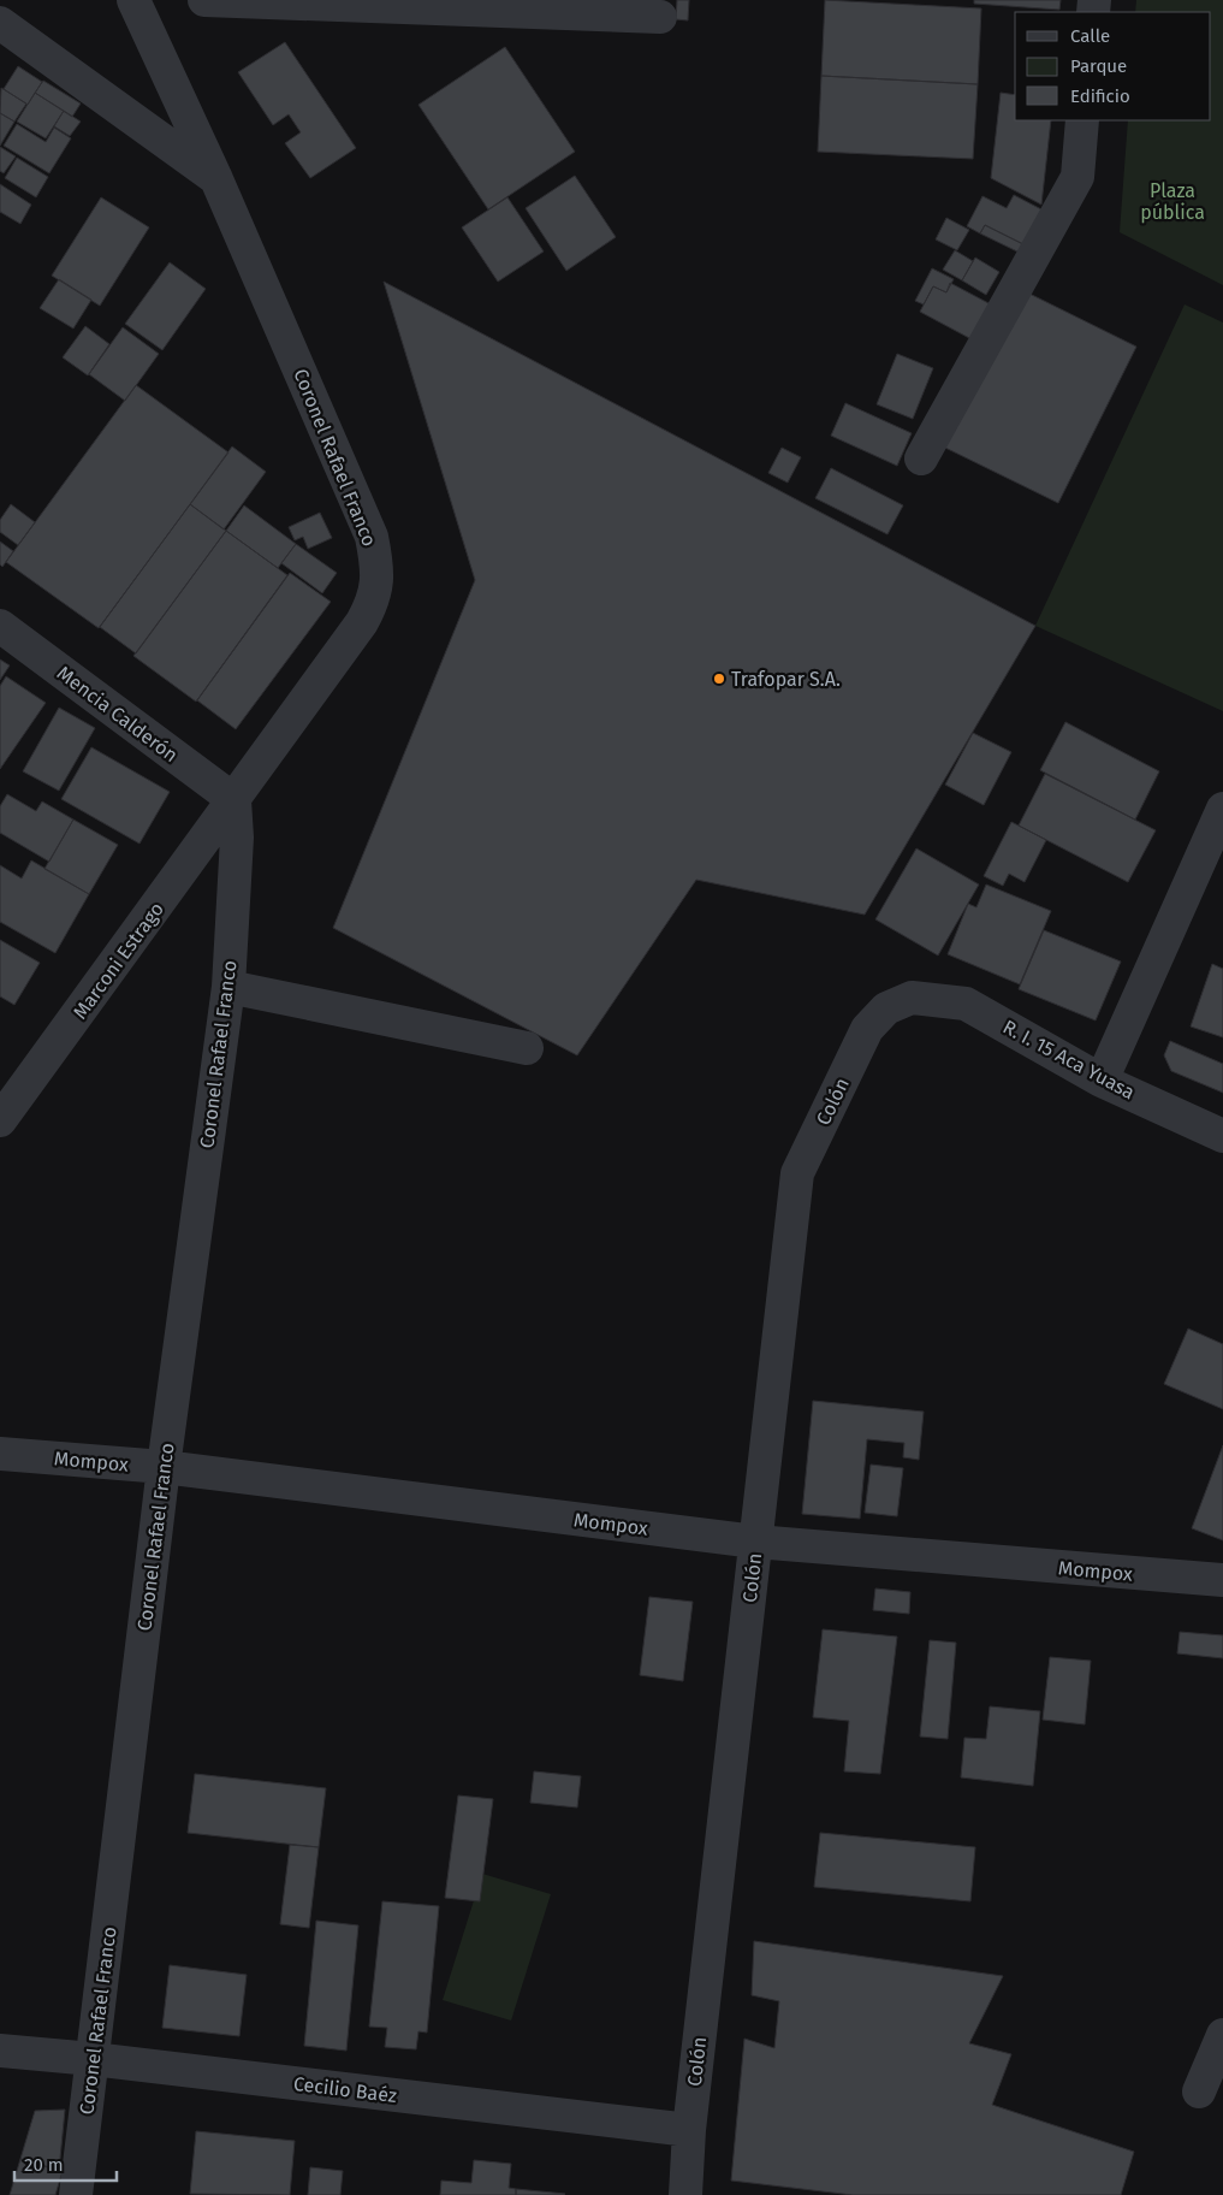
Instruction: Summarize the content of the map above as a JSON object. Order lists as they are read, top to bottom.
{
  "streets": {
    "street": [
      "Coronel Rafael Franco",
      "Mencia Calderón",
      "Marconi Estrago",
      "R. I. 15 Aca Yuasa",
      "Colón",
      "Mompox",
      "Cecilio Baéz"
    ]
  },
  "crossings": [
    ["Coronel Rafael Franco", "Mencia Calderón"],
    ["Coronel Rafael Franco", "Marconi Estrago"],
    ["Coronel Rafael Franco", "Mompox"],
    ["Coronel Rafael Franco", "Cecilio Baéz"],
    ["Mencia Calderón", "Marconi Estrago"],
    ["R. I. 15 Aca Yuasa", "Colón"],
    ["Colón", "Mompox"],
    ["Colón", "Cecilio Baéz"]
  ],
  "parks": ["Plaza pública"],
  "places": ["Trafopar S.A."],
  "legend": ["Calle", "Parque", "Edificio"],
  "scale_bar": "20 m"
}
